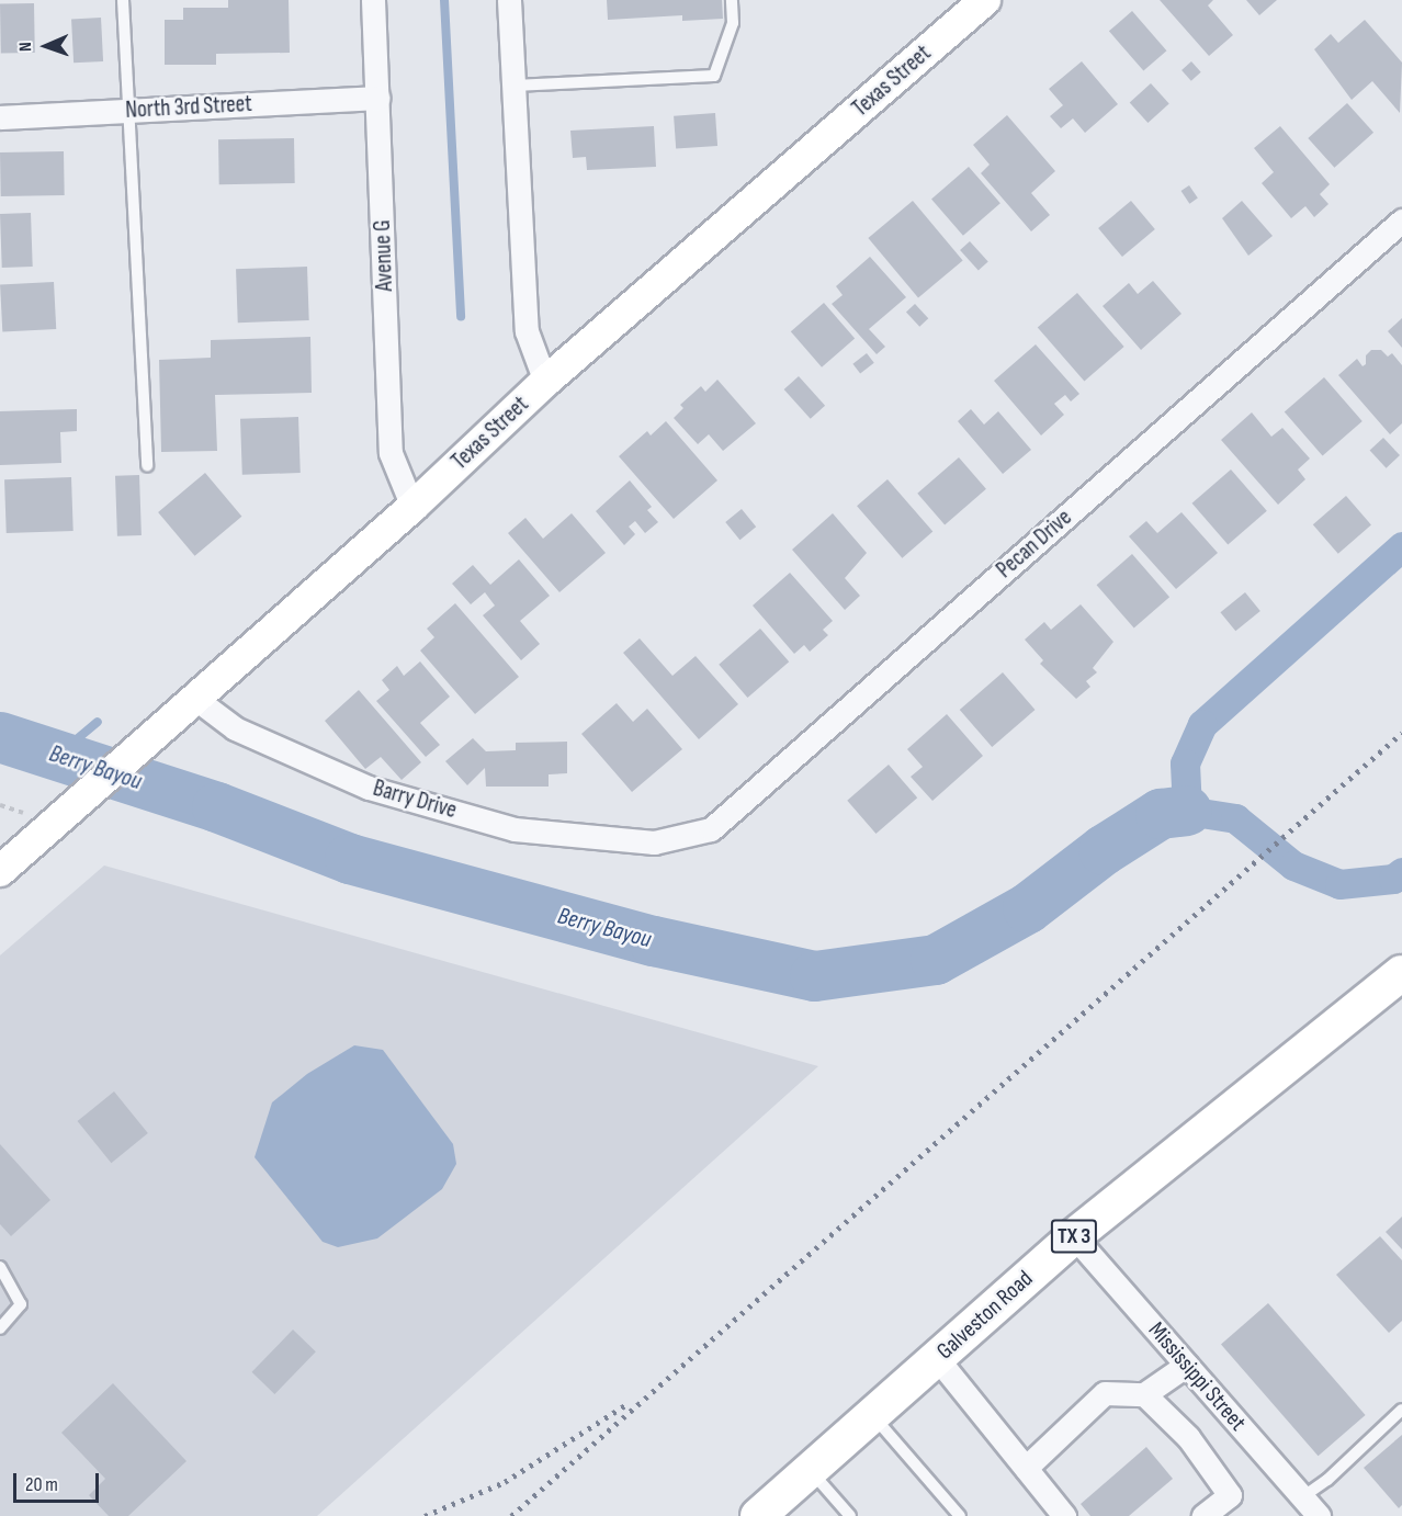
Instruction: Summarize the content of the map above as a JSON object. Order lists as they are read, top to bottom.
{
  "streets": {
    "main road": ["TX 3", "Galveston Road"],
    "street": [
      "Texas Street",
      "North 3rd Street",
      "Avenue G",
      "Pecan Drive",
      "Barry Drive",
      "Mississippi Street"
    ]
  },
  "crossings": [
    ["Texas Street", "Avenue G"],
    ["Texas Street", "Barry Drive"],
    ["North 3rd Street", "Avenue G"],
    ["Pecan Drive", "Barry Drive"],
    ["Galveston Road", "Mississippi Street"]
  ],
  "water": ["Berry Bayou"],
  "scale_bar": "20 m",
  "north": "left"
}
